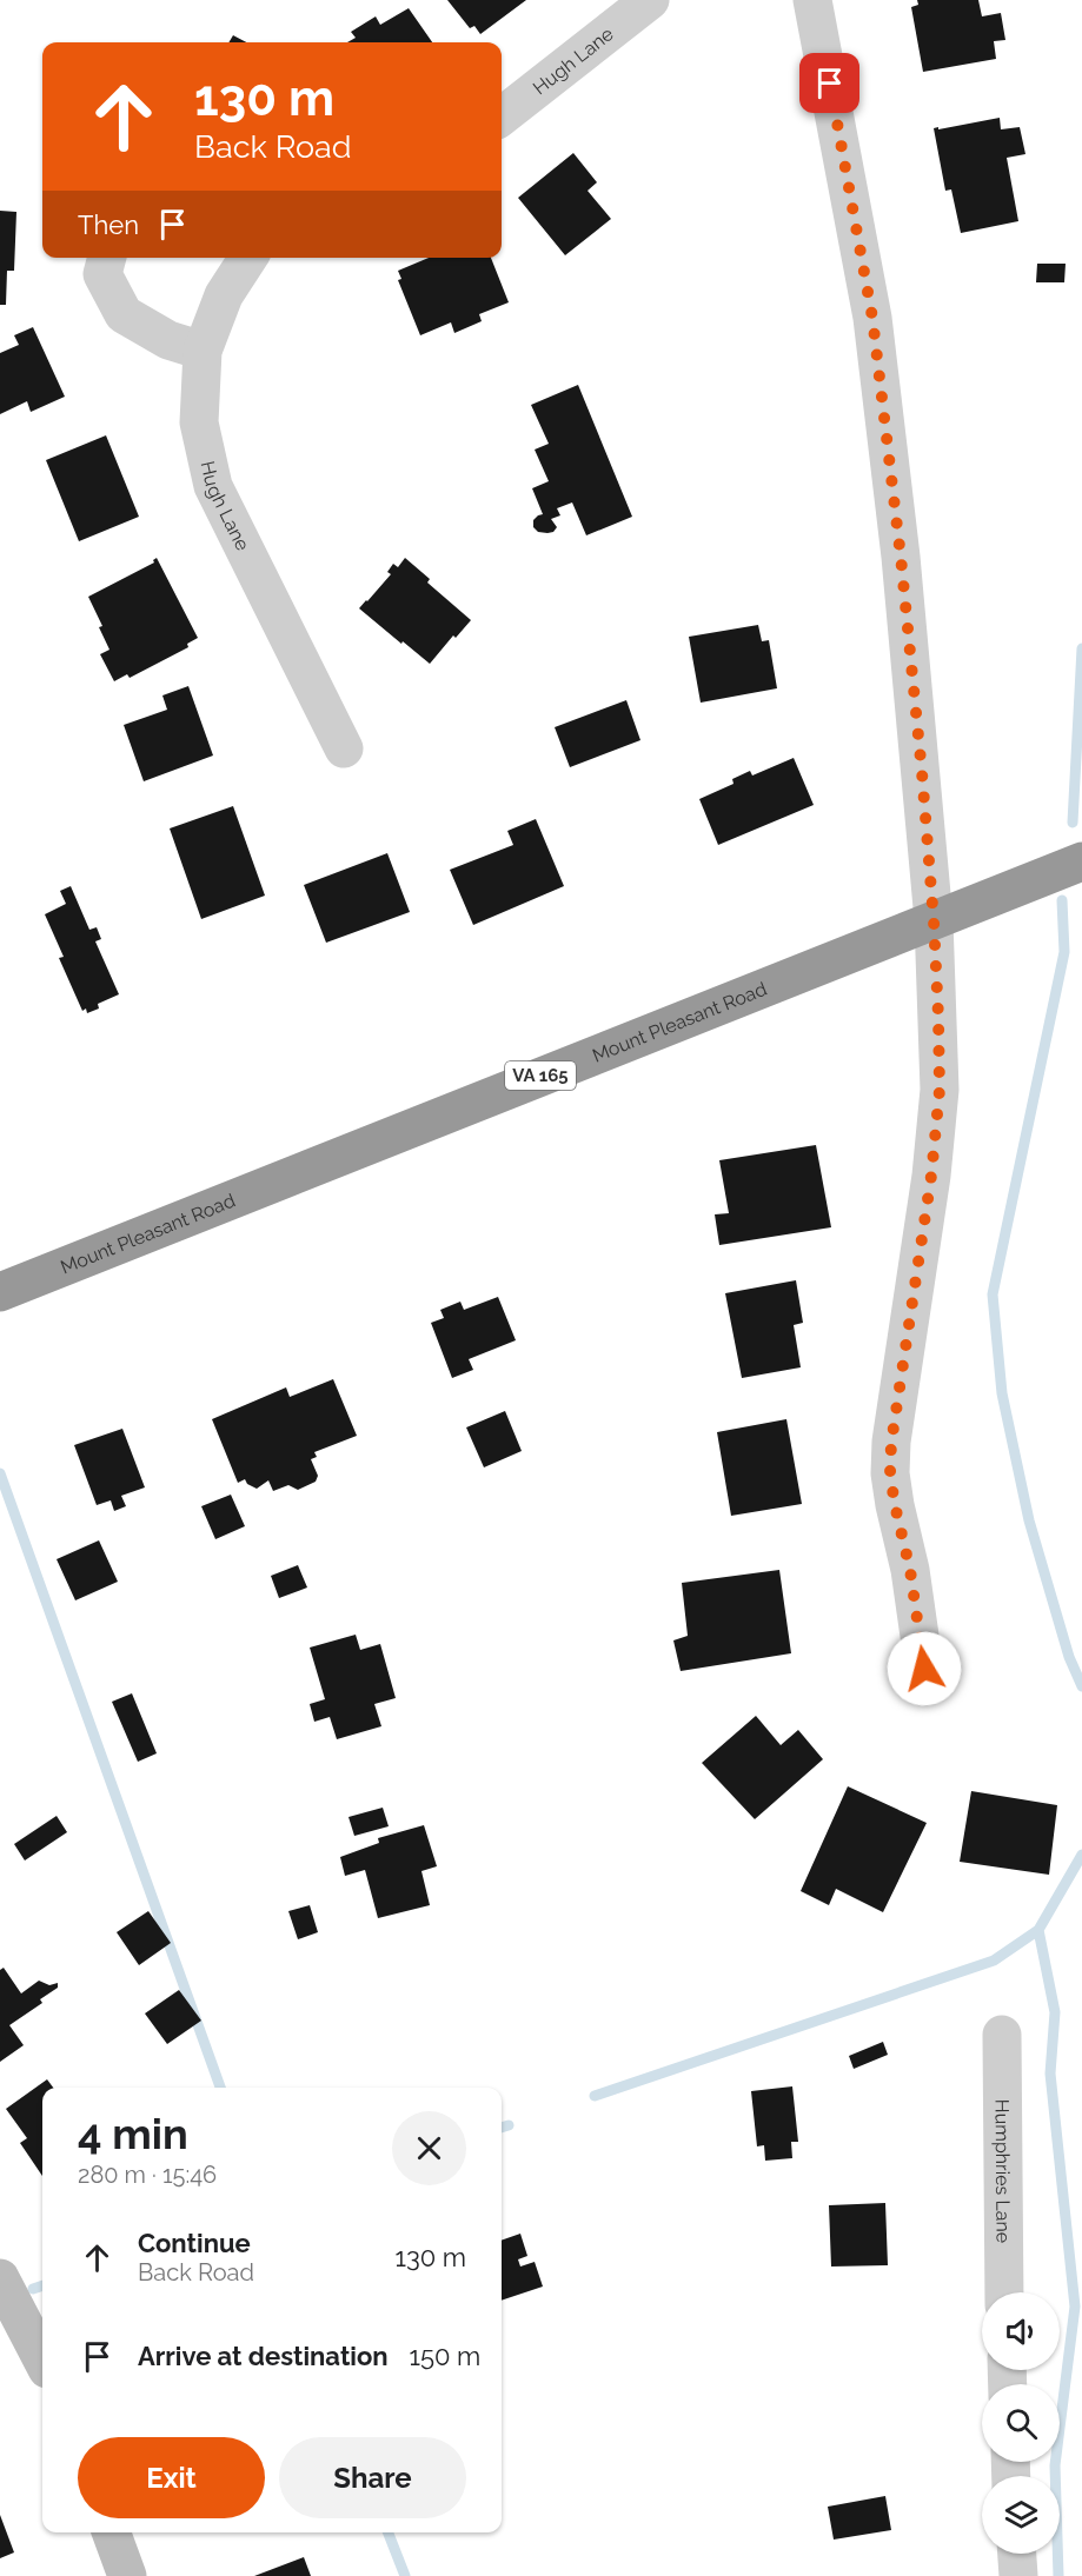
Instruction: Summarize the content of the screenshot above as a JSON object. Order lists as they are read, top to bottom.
{
  "streets": {
    "highway": ["Mount Pleasant Road", "VA 165"],
    "street": ["Hugh Lane", "Humphries Lane"]
  },
  "page": {
    "turn": ["130 m", "Back Road"],
    "then": "Then",
    "heading": ["4 min", "280 m · 15:46"],
    "list": [
      {
        "name": "Continue",
        "note": "Back Road",
        "value": "130 m"
      },
      {
        "name": "Arrive at destination",
        "value": "150 m"
      }
    ],
    "buttons": ["Exit", "Share"]
  }
}
